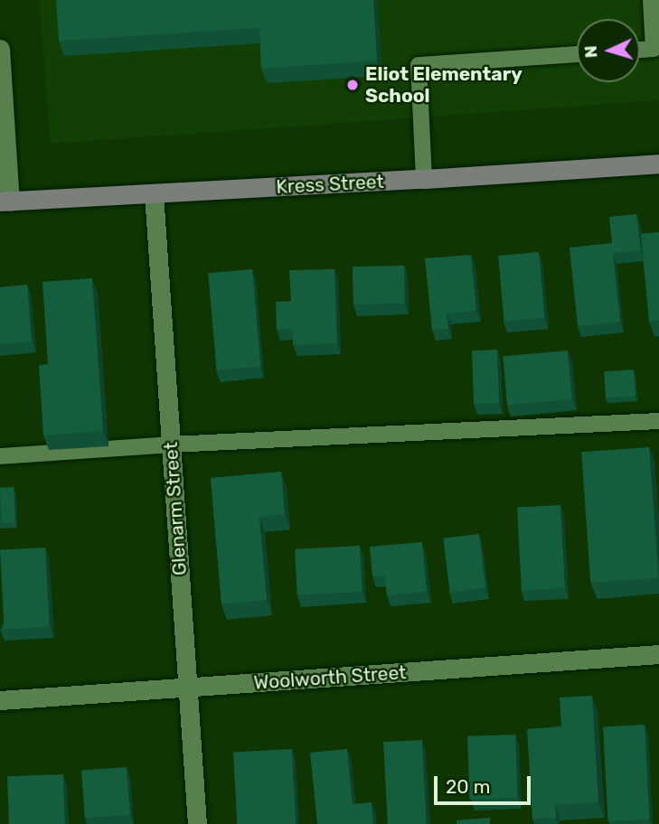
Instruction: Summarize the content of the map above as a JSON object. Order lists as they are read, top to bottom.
{
  "streets": {
    "street": ["Kress Street", "Glenarm Street", "Woolworth Street"]
  },
  "crossings": [
    ["Kress Street", "Glenarm Street"],
    ["Glenarm Street", "Woolworth Street"]
  ],
  "places": ["Eliot Elementary School"],
  "scale_bar": "20 m",
  "north": "left"
}
